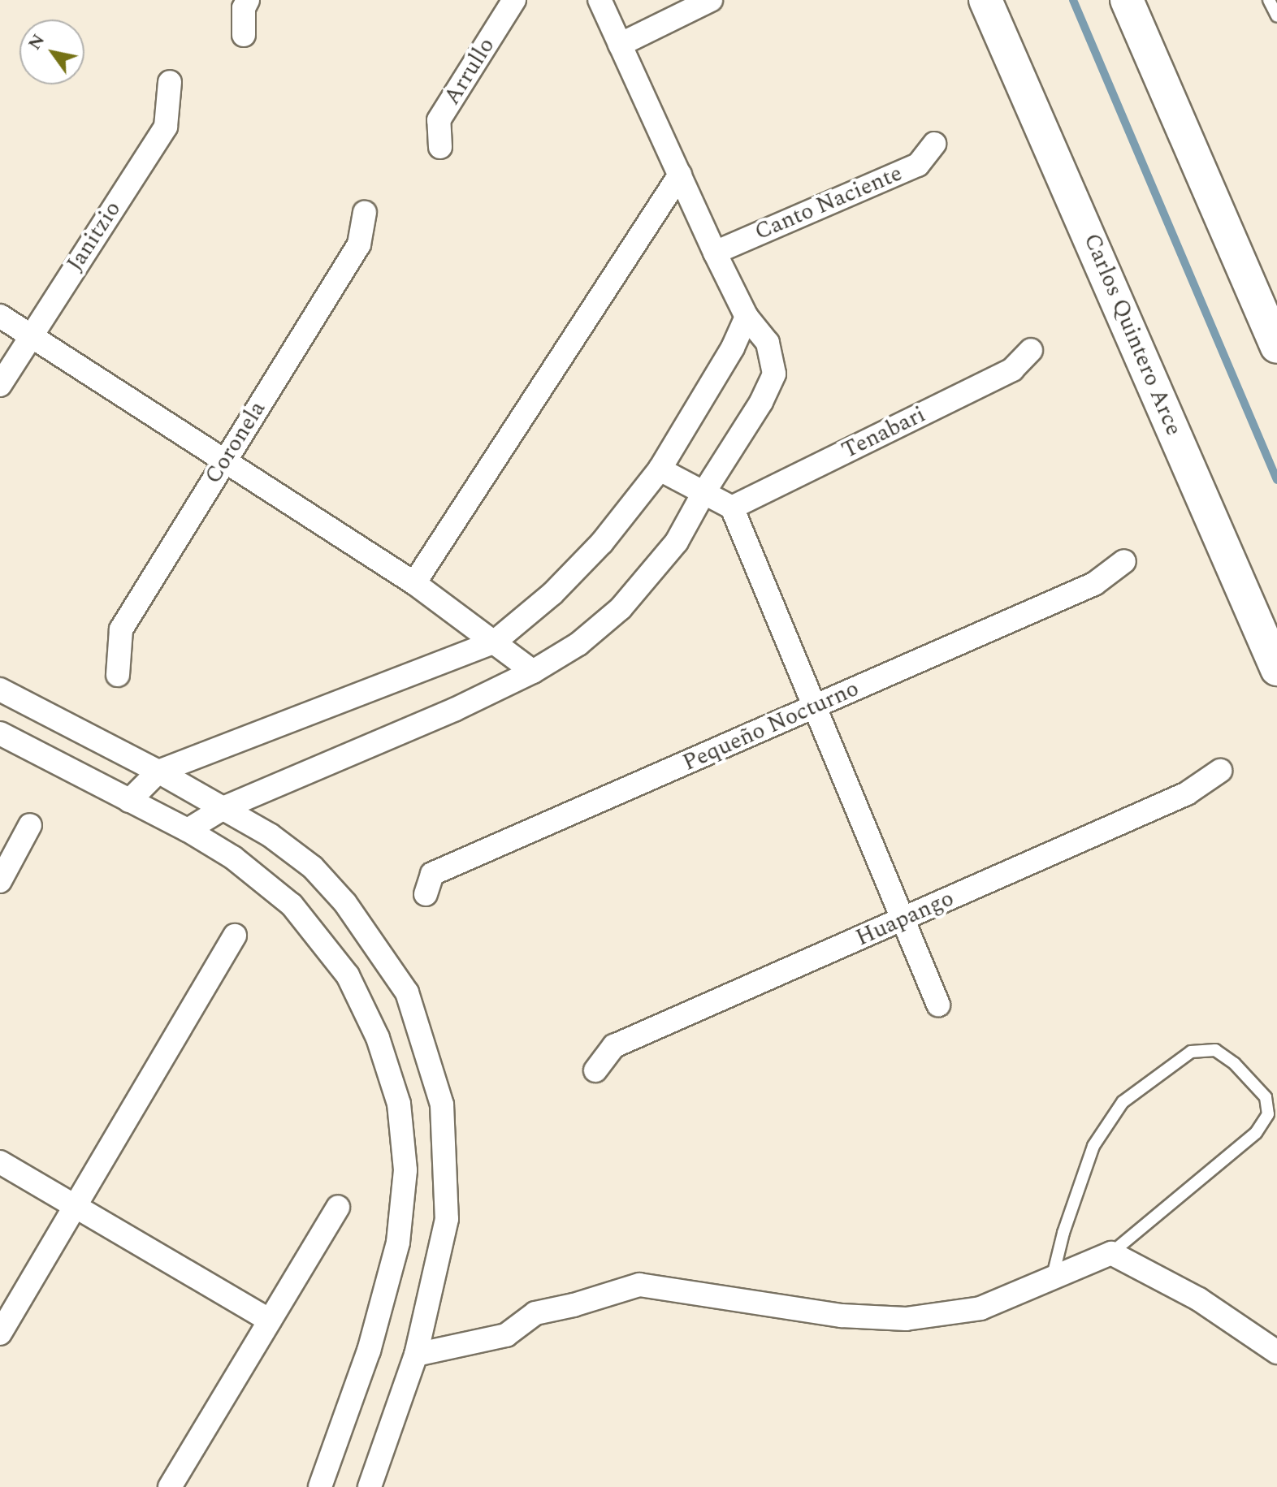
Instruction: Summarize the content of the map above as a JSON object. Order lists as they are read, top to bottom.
{
  "streets": {
    "main road": ["Carlos Quintero Arce"],
    "street": [
      "Arrullo",
      "Canto Naciente",
      "Janitzio",
      "Tenabari",
      "Coronela",
      "Pequeño Nocturno",
      "Huapango"
    ]
  },
  "north": "top left"
}
